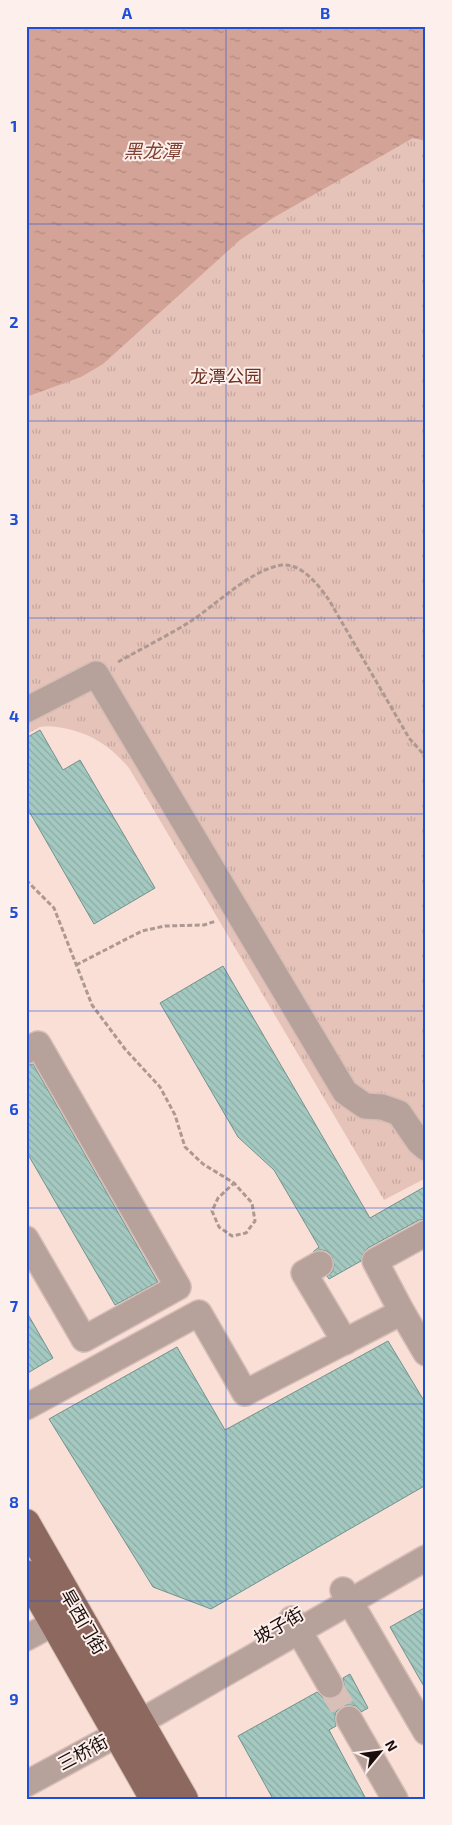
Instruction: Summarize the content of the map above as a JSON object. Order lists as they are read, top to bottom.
{
  "streets": {
    "main road": ["旱西门街"],
    "street": ["坡子街", "三桥街"]
  },
  "crossings": [
    ["旱西门街", "坡子街"],
    ["旱西门街", "三桥街"],
    ["坡子街", "三桥街"]
  ],
  "water": ["黑龙潭"],
  "parks": ["龙潭公园"],
  "north": "top right",
  "grid": {
    "columns": ["A", "B"],
    "rows": [
      "1",
      "2",
      "3",
      "4",
      "5",
      "6",
      "7",
      "8",
      "9"
    ]
  }
}
